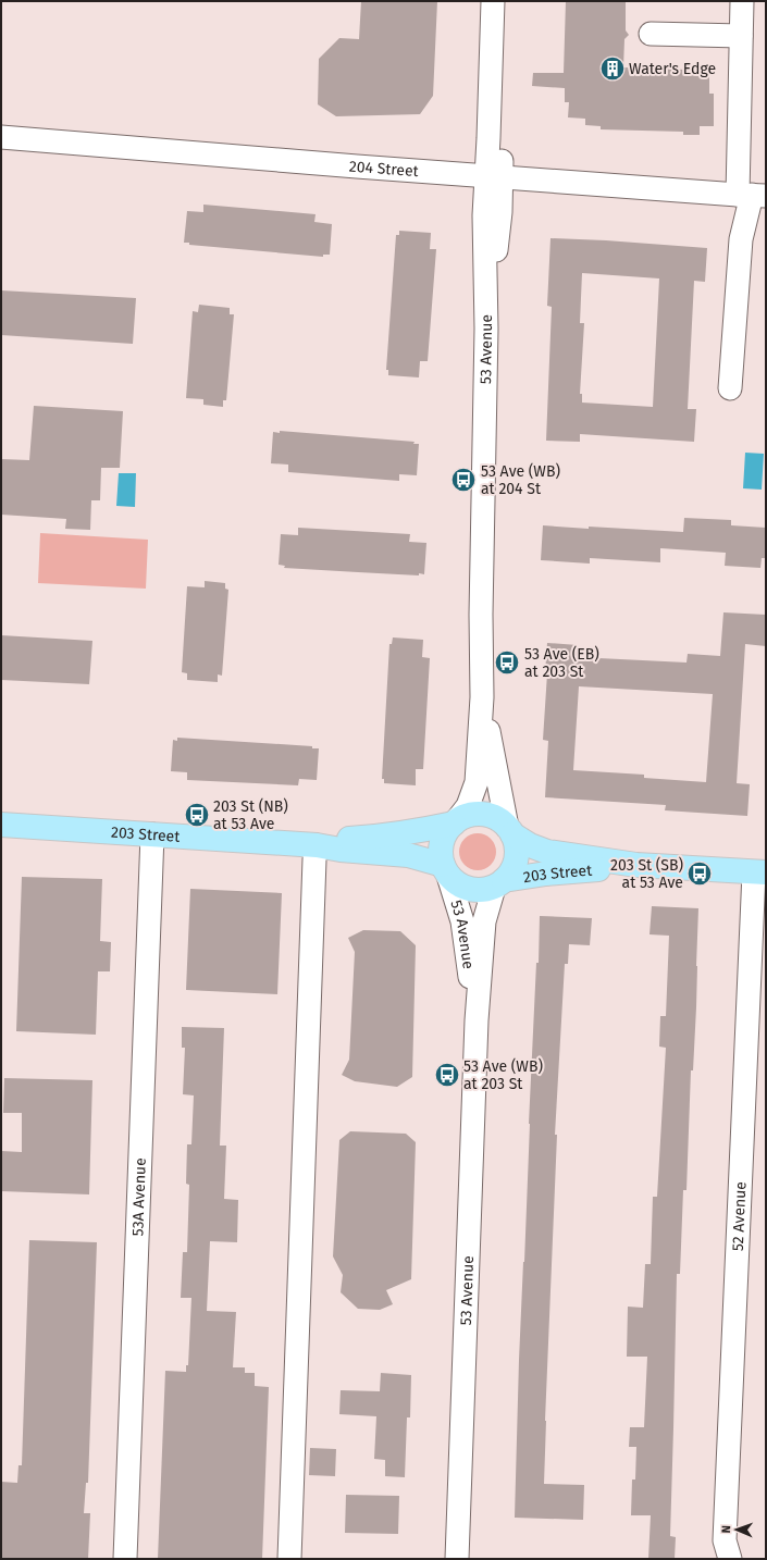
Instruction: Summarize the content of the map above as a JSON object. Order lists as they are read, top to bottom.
{
  "streets": {
    "main road": ["203 Street"],
    "street": [
      "204 Street",
      "53 Avenue",
      "53A Avenue",
      "52 Avenue"
    ]
  },
  "crossings": [
    ["204 Street", "53 Avenue"],
    ["53 Avenue", "203 Street"],
    ["203 Street", "53A Avenue"],
    ["203 Street", "52 Avenue"]
  ],
  "places": {
    "building": ["Water's Edge"],
    "bus stop": [
      "53 Ave (WB) at 204 St",
      "53 Ave (EB) at 203 St",
      "203 St (NB) at 53 Ave",
      "203 St (SB) at 53 Ave",
      "53 Ave (WB) at 203 St"
    ]
  },
  "north": "left"
}
